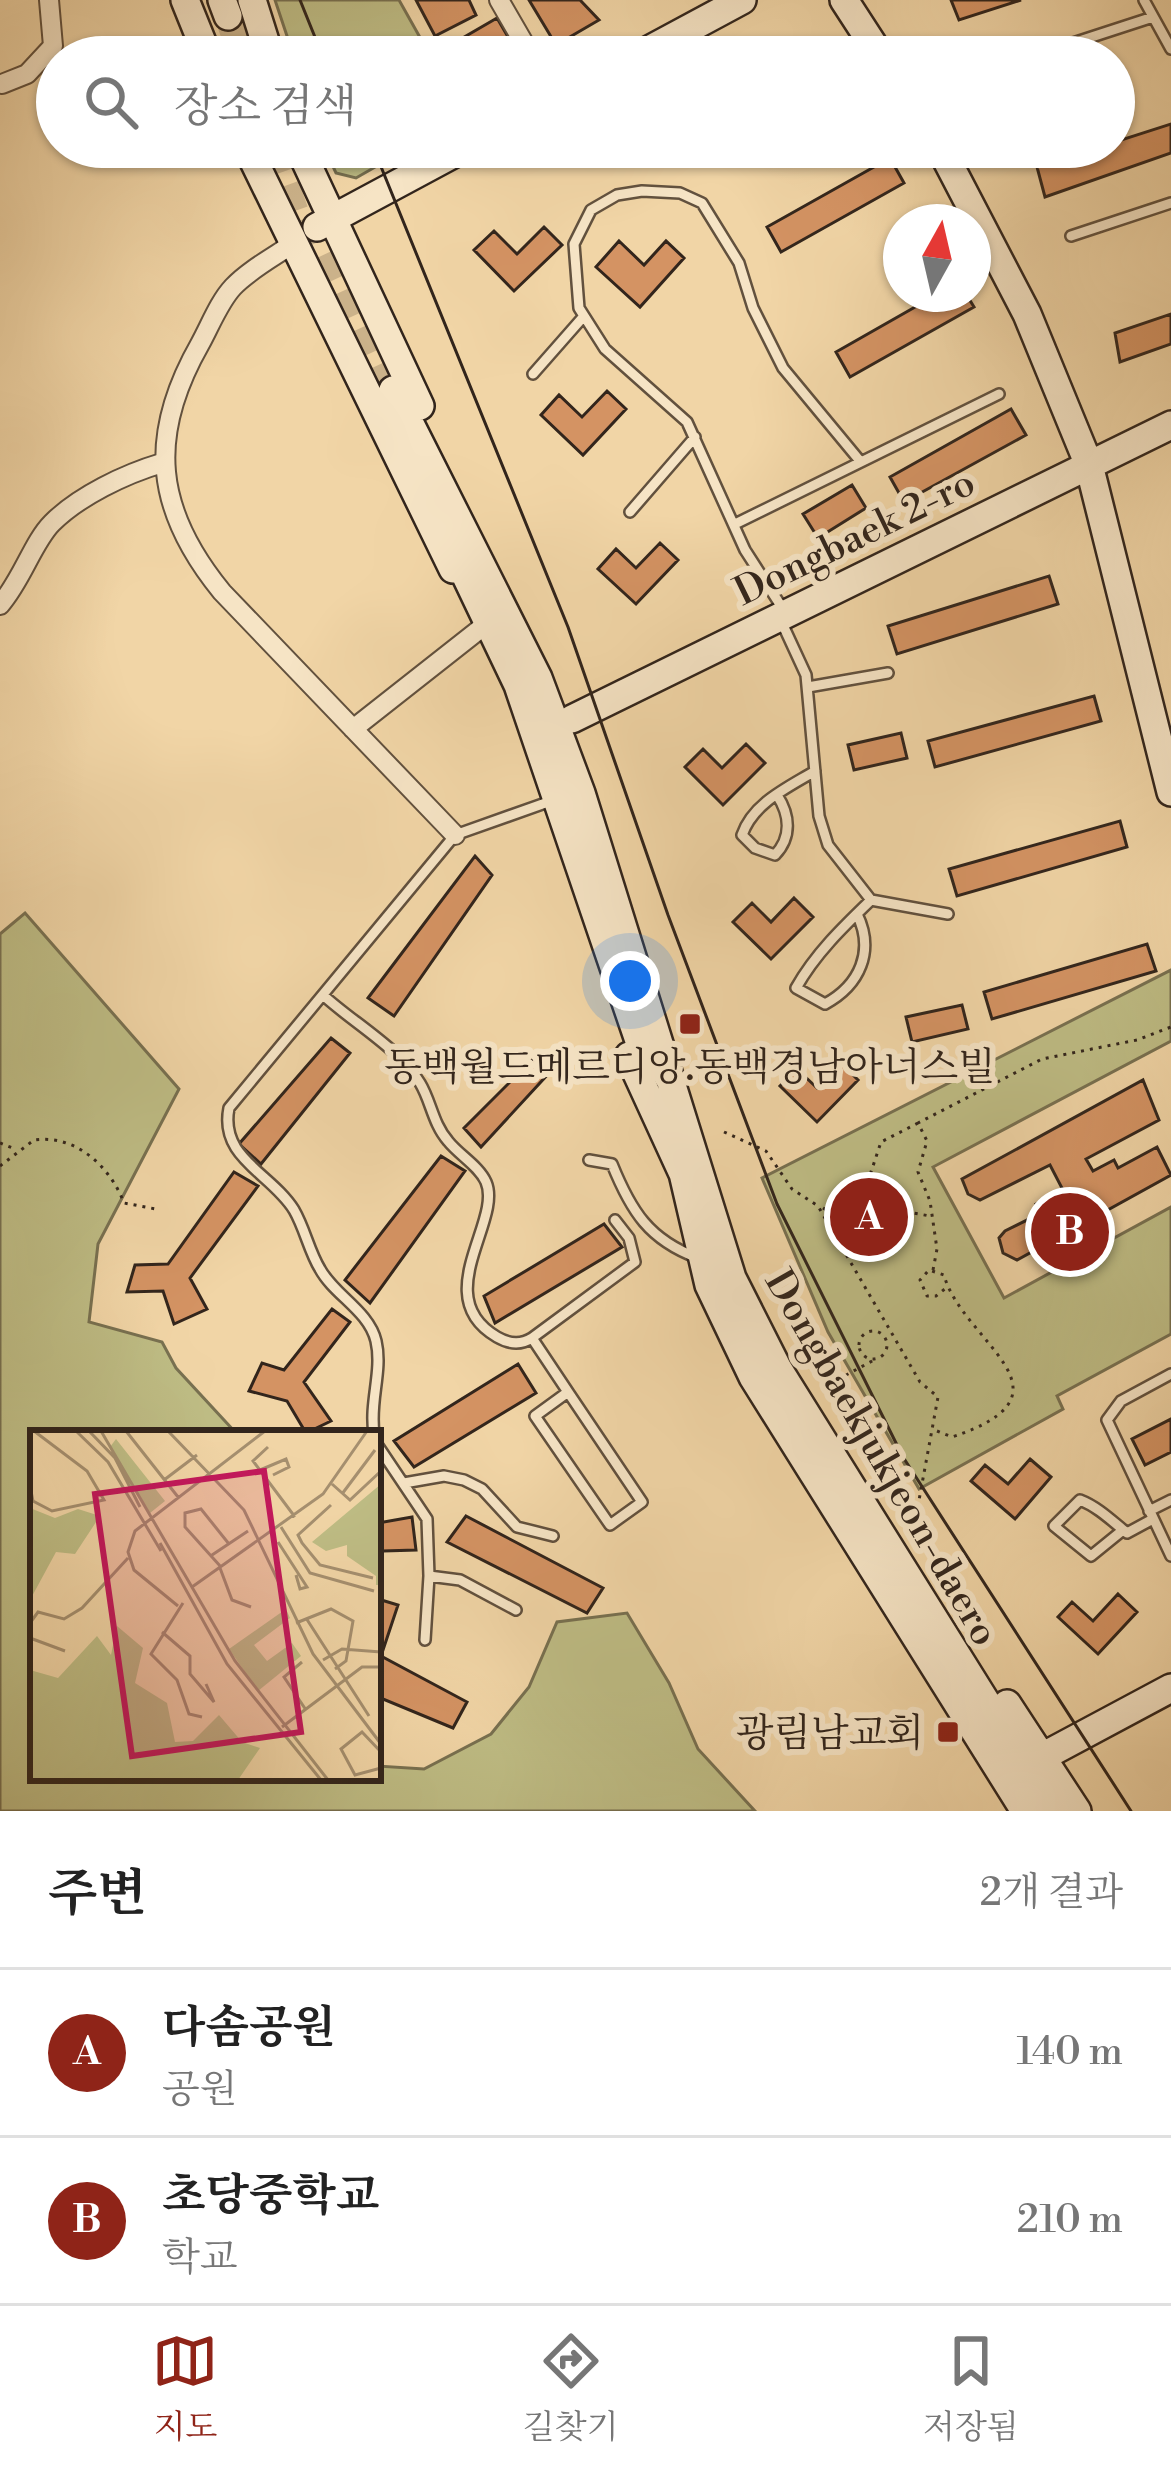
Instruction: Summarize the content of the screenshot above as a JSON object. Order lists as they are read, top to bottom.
{
  "streets": {
    "main road": ["Dongbaek 2-ro", "Dongbaekjukjeon-daero"]
  },
  "places": {
    "transit": ["동백월드메르디앙.동백경남아너스빌", "광림남교회"]
  },
  "north": "top",
  "page": {
    "search": "장소 검색",
    "pins": ["A", "B"],
    "heading": ["주변", "2개 결과"],
    "list": [
      {
        "mark": "A",
        "name": "다솜공원",
        "note": "공원",
        "value": "140 m"
      },
      {
        "mark": "B",
        "name": "초당중학교",
        "note": "학교",
        "value": "210 m"
      }
    ],
    "nav": ["지도", "길찾기", "저장됨"]
  }
}
